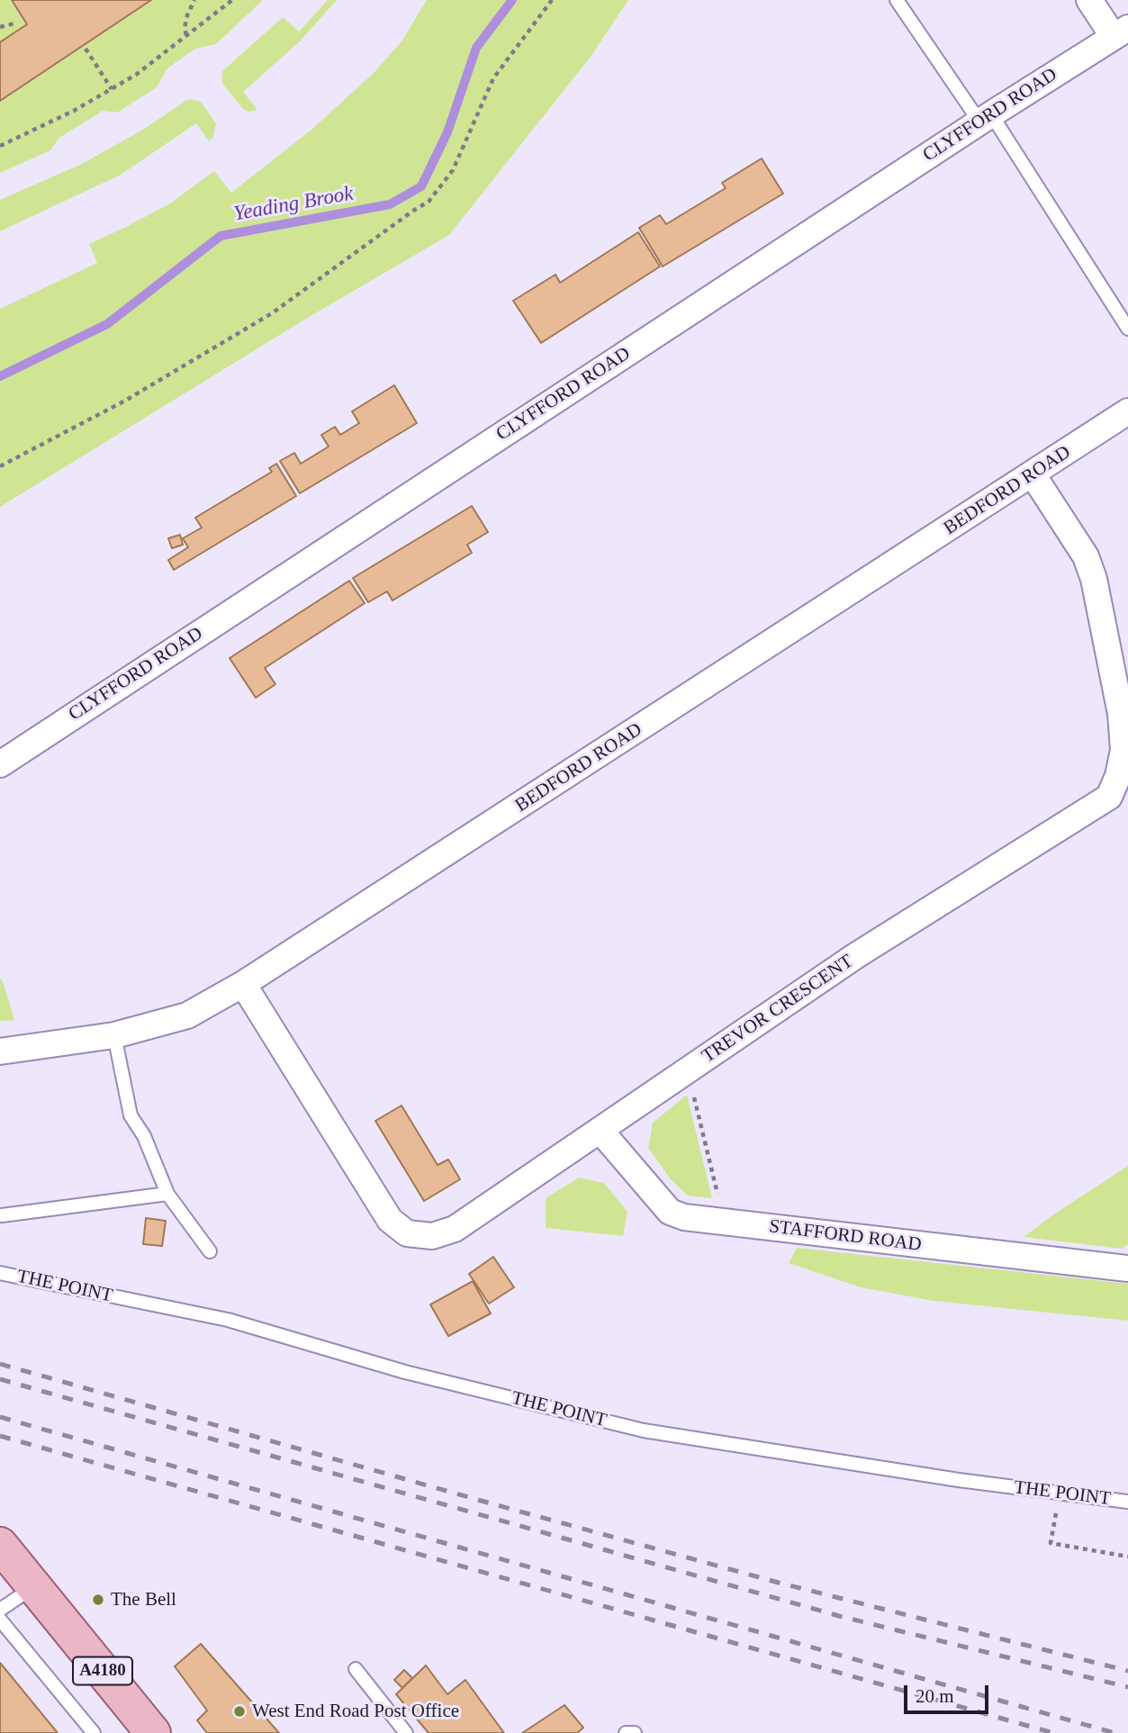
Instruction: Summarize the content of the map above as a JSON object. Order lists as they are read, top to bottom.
{
  "streets": {
    "main road": ["A4180"],
    "street": [
      "CLYFFORD ROAD",
      "BEDFORD ROAD",
      "TREVOR CRESCENT",
      "STAFFORD ROAD"
    ],
    "lane": ["THE POINT"]
  },
  "crossings": [
    ["BEDFORD ROAD", "TREVOR CRESCENT"],
    ["TREVOR CRESCENT", "STAFFORD ROAD"]
  ],
  "water": ["Yeading Brook"],
  "places": ["The Bell", "West End Road Post Office"],
  "scale_bar": "20 m"
}
